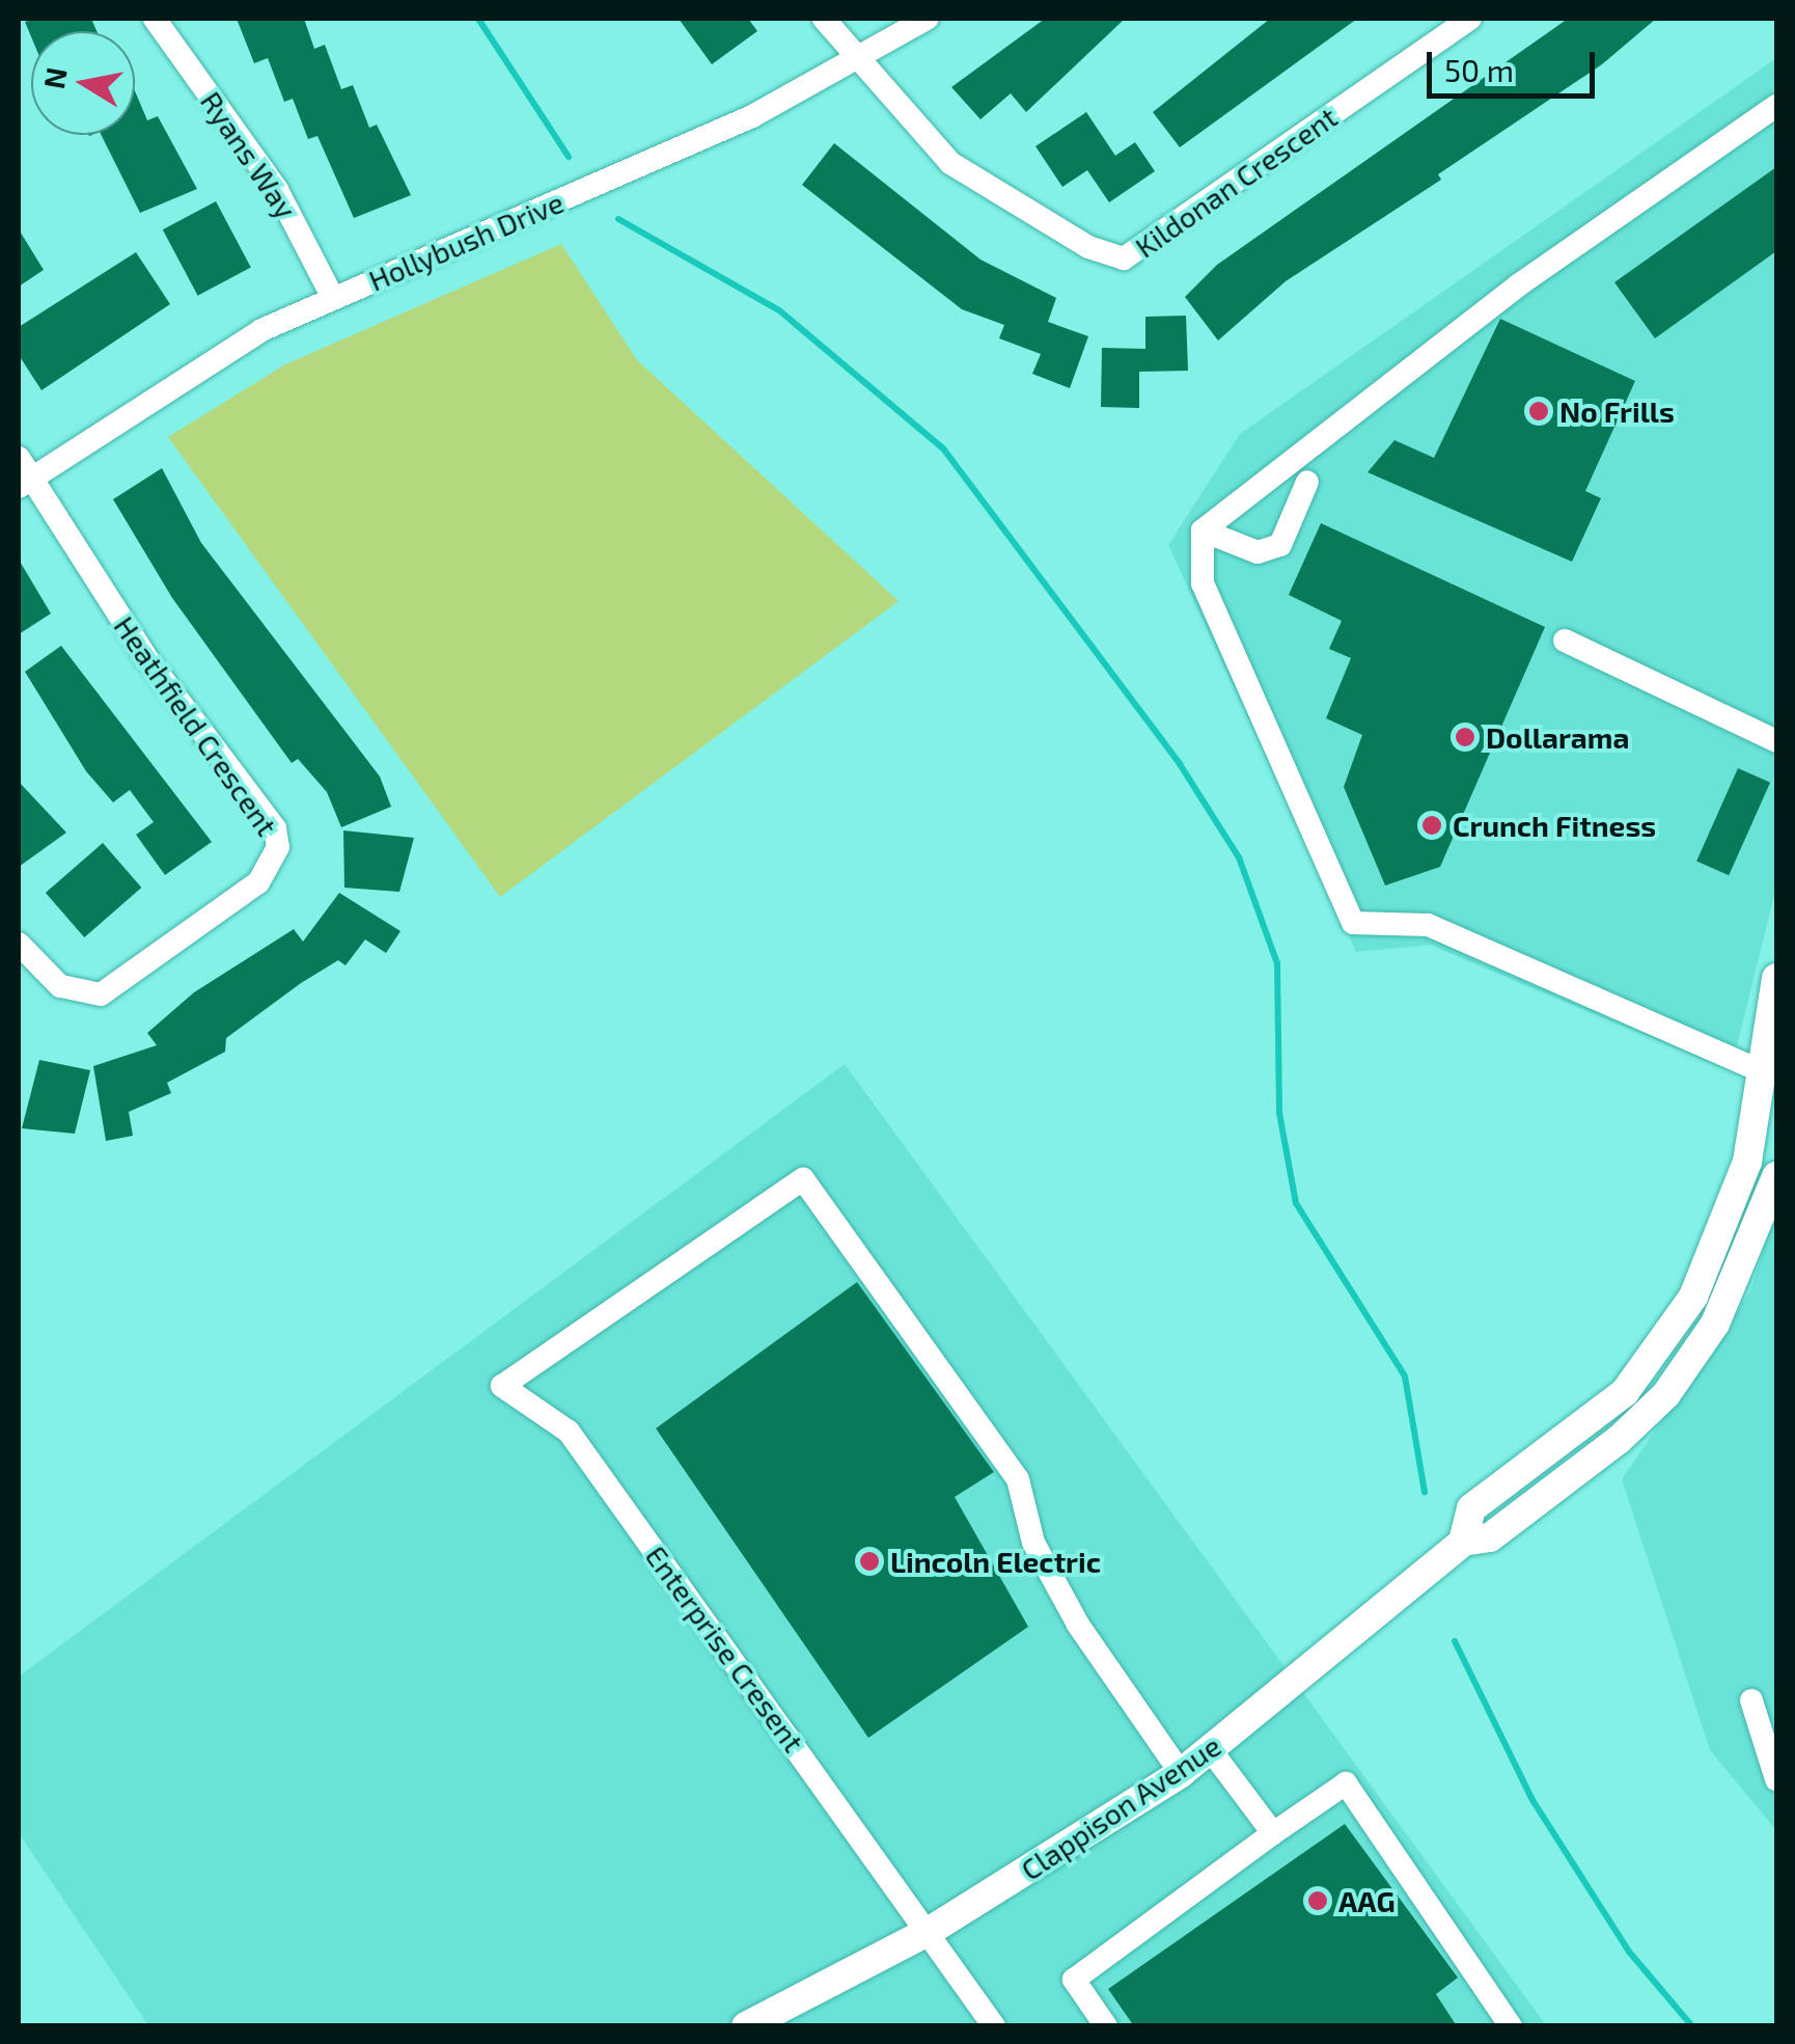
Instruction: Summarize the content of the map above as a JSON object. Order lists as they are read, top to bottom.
{
  "streets": {
    "main road": ["Clappison Avenue"],
    "street": [
      "Ryans Way",
      "Kildonan Crescent",
      "Hollybush Drive",
      "Heathfield Crescent",
      "Enterprise Cresent"
    ]
  },
  "crossings": [
    ["Ryans Way", "Hollybush Drive"],
    ["Kildonan Crescent", "Hollybush Drive"],
    ["Hollybush Drive", "Heathfield Crescent"],
    ["Enterprise Cresent", "Clappison Avenue"]
  ],
  "places": [
    "No Frills",
    "Dollarama",
    "Crunch Fitness",
    "Lincoln Electric",
    "AAG"
  ],
  "scale_bar": "50 m",
  "north": "left"
}
